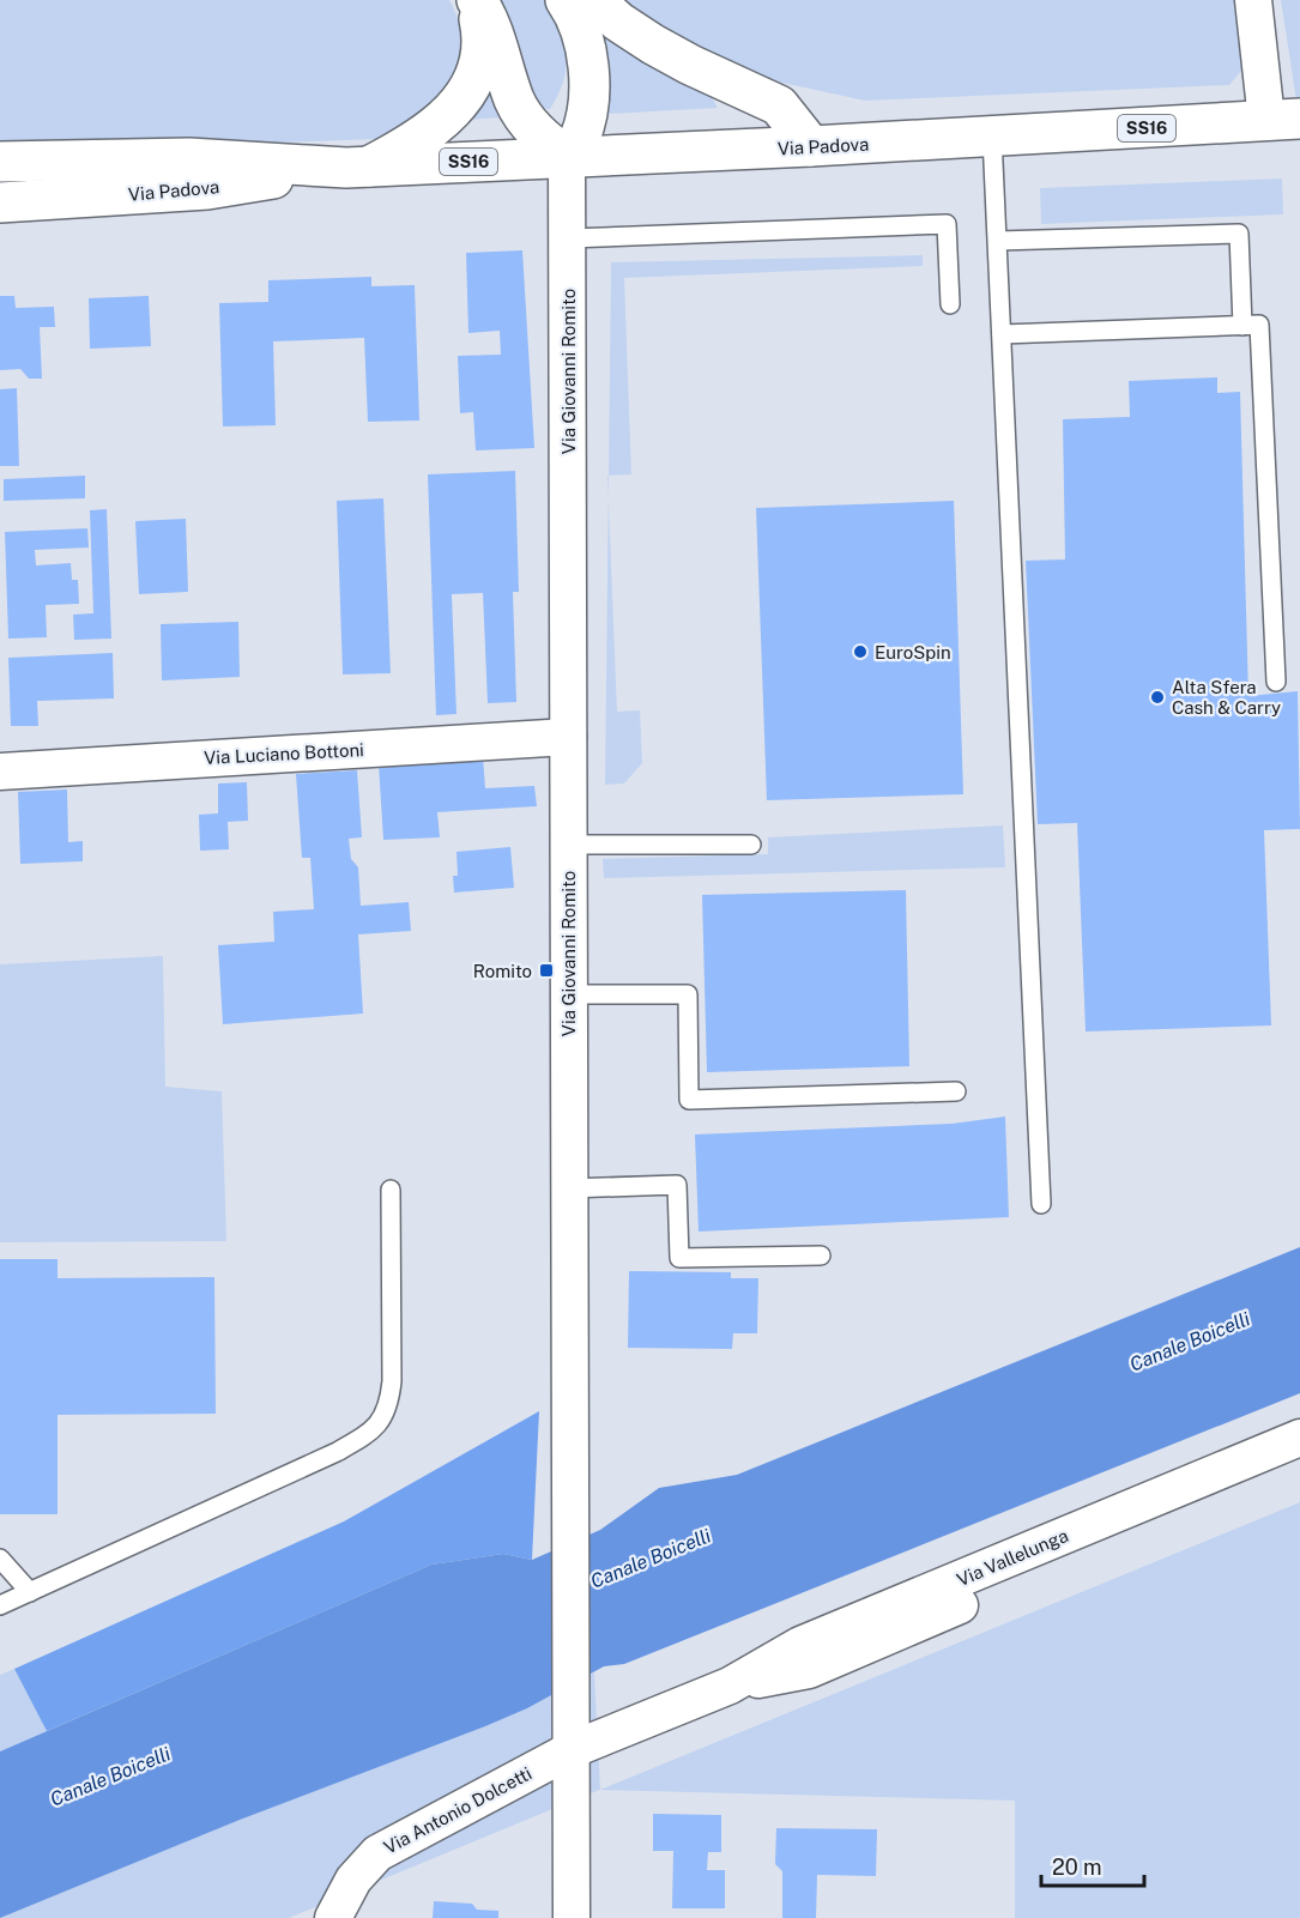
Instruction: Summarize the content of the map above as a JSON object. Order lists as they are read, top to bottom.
{
  "streets": {
    "main road": ["SS16", "Via Padova"],
    "street": [
      "Via Giovanni Romito",
      "Via Luciano Bottoni",
      "Via Vallelunga",
      "Via Antonio Dolcetti"
    ]
  },
  "crossings": [
    ["Via Padova", "Via Giovanni Romito"],
    ["Via Giovanni Romito", "Via Luciano Bottoni"],
    ["Via Giovanni Romito", "Via Vallelunga"],
    ["Via Giovanni Romito", "Via Antonio Dolcetti"],
    ["Via Vallelunga", "Via Antonio Dolcetti"]
  ],
  "water": ["Canale Boicelli"],
  "places": {
    "other": ["EuroSpin", "Alta Sfera Cash & Carry"],
    "transit": ["Romito"]
  },
  "scale_bar": "20 m"
}
